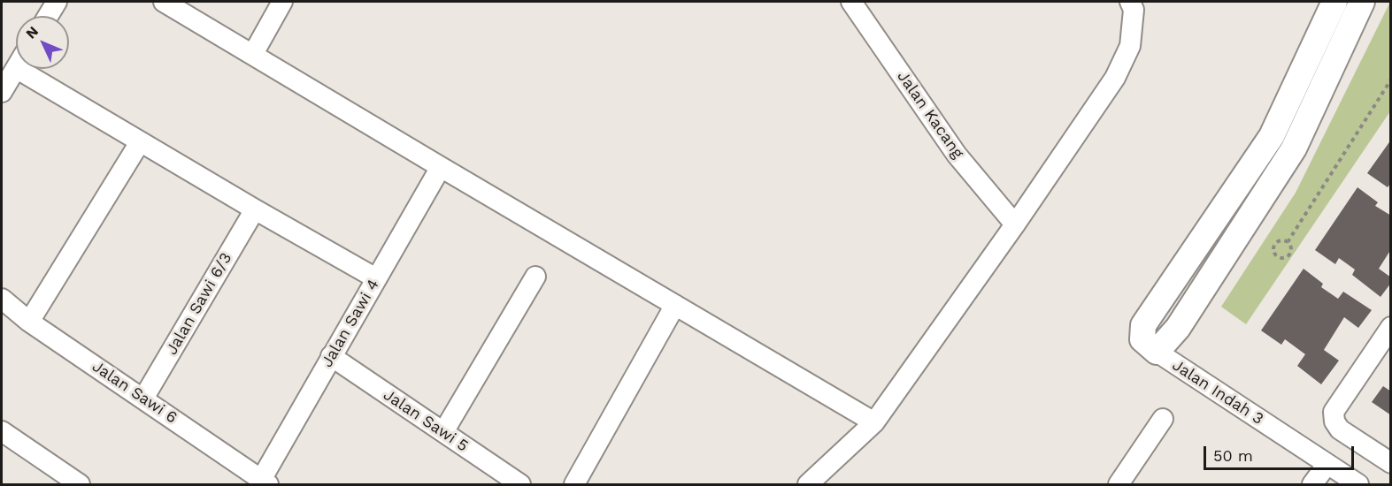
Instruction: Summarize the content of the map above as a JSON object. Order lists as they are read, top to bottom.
{
  "streets": {
    "street": [
      "Jalan Kacang",
      "Jalan Sawi 6/3",
      "Jalan Sawi 4",
      "Jalan Sawi 6",
      "Jalan Indah 3",
      "Jalan Sawi 5"
    ]
  },
  "crossings": [
    ["Jalan Sawi 6/3", "Jalan Sawi 6"],
    ["Jalan Sawi 4", "Jalan Sawi 6"],
    ["Jalan Sawi 4", "Jalan Sawi 5"]
  ],
  "scale_bar": "50 m",
  "north": "top left"
}
